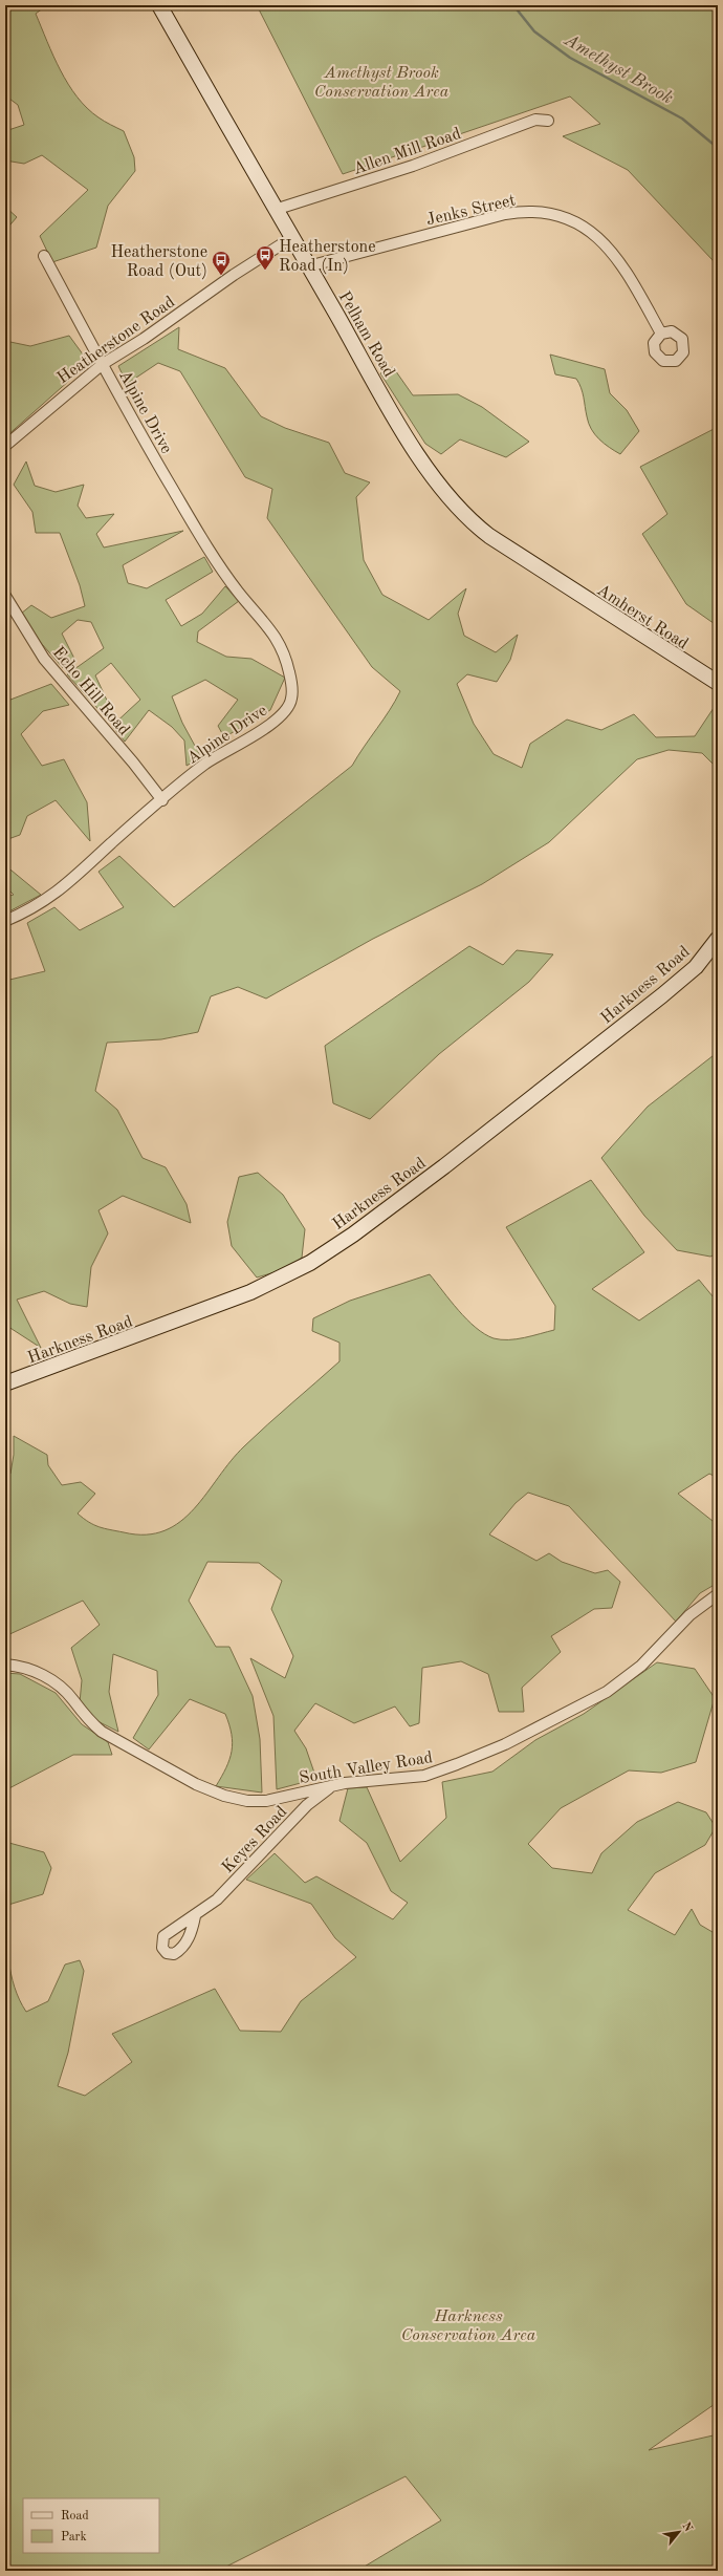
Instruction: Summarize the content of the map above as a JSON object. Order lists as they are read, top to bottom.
{
  "streets": {
    "main road": ["Pelham Road", "Amherst Road", "Harkness Road"],
    "street": [
      "Allen Mill Road",
      "Jenks Street",
      "Heatherstone Road",
      "Alpine Drive",
      "Echo Hill Road",
      "South Valley Road",
      "Keyes Road"
    ]
  },
  "crossings": [
    ["Allen Mill Road", "Pelham Road"],
    ["Jenks Street", "Pelham Road"],
    ["Pelham Road", "Heatherstone Road"],
    ["Pelham Road", "Amherst Road"],
    ["Heatherstone Road", "Alpine Drive"],
    ["Alpine Drive", "Echo Hill Road"],
    ["South Valley Road", "Keyes Road"]
  ],
  "water": ["Amethyst Brook"],
  "parks": ["Amethyst Brook Conservation Area", "Harkness Conservation Area"],
  "places": {
    "bus stop": ["Heatherstone Road (In)", "Heatherstone Road (Out)"]
  },
  "legend": ["Road", "Park"],
  "north": "top right"
}
